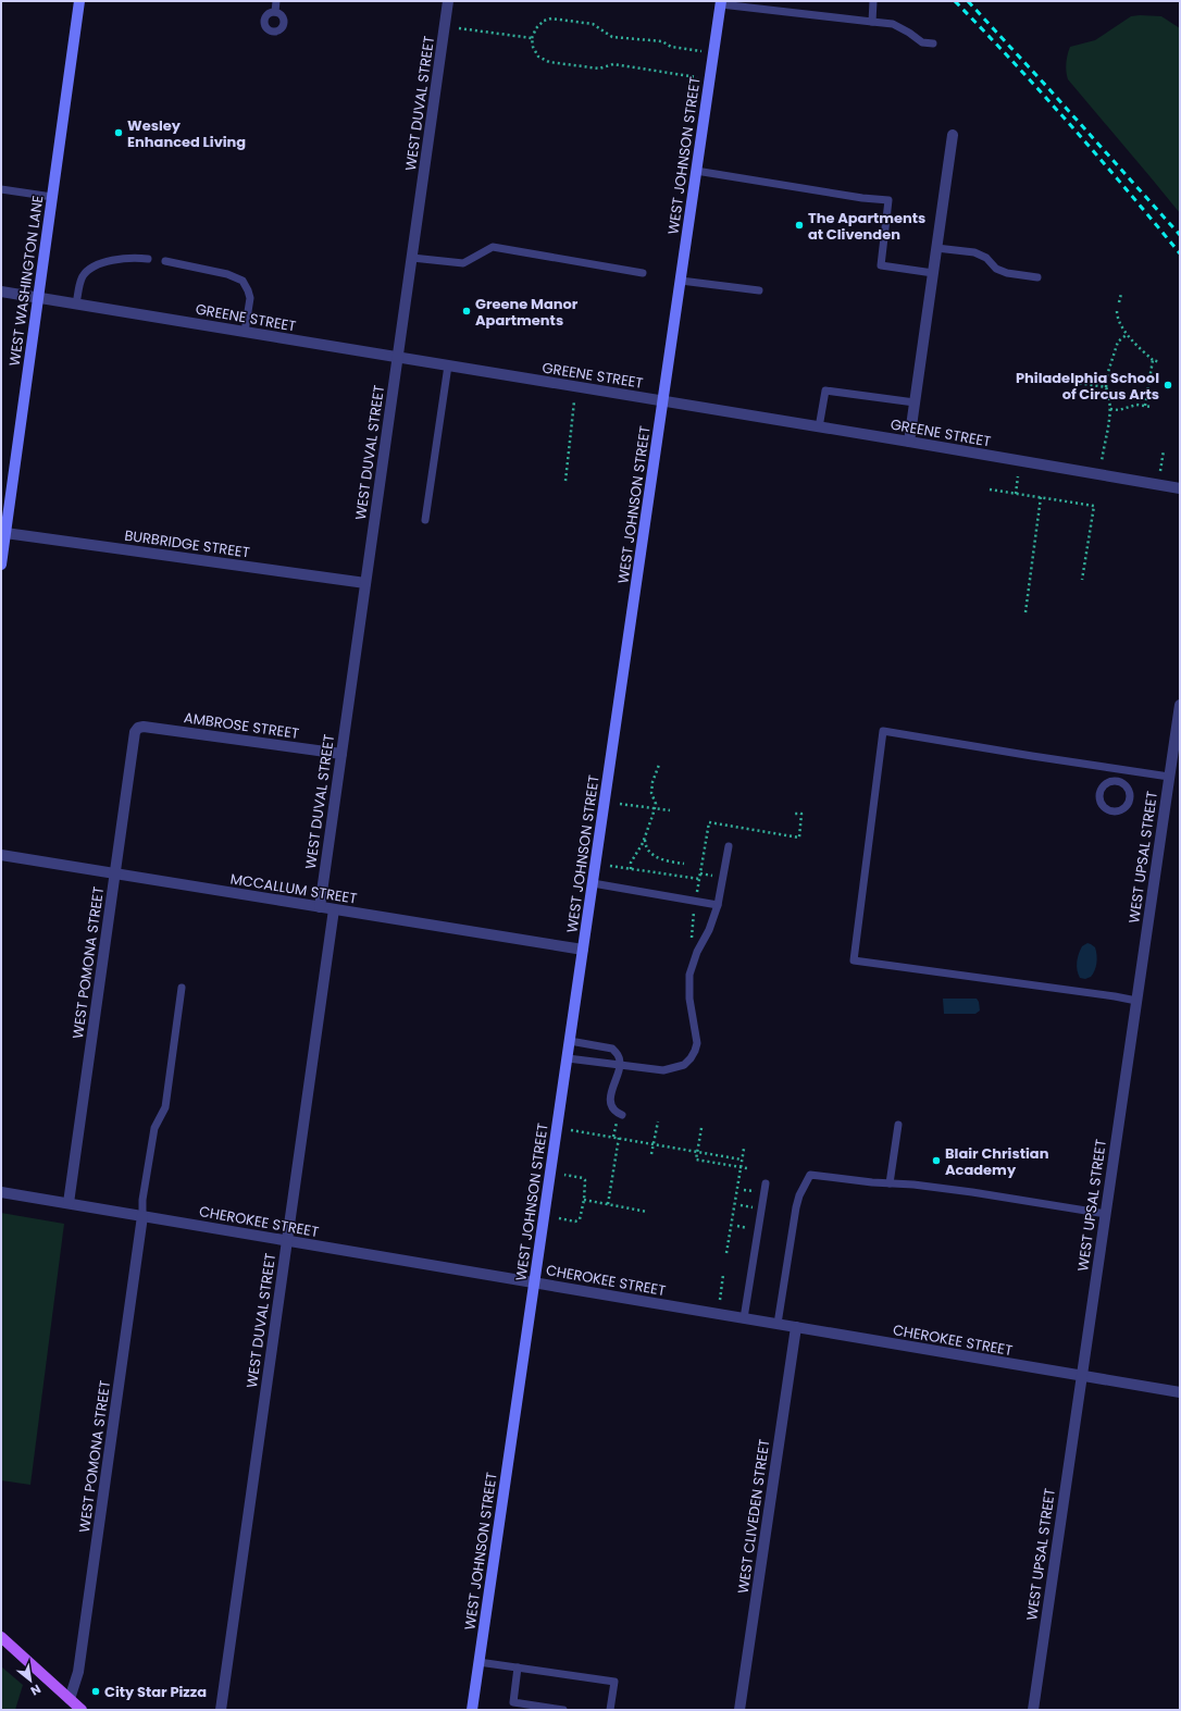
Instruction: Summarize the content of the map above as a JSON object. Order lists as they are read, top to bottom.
{
  "streets": {
    "street": [
      "WEST DUVAL STREET",
      "WEST JOHNSON STREET",
      "WEST WASHINGTON LANE",
      "GREENE STREET",
      "BURBRIDGE STREET",
      "AMBROSE STREET",
      "WEST UPSAL STREET",
      "MCCALLUM STREET",
      "WEST POMONA STREET",
      "CHEROKEE STREET",
      "WEST CLIVEDEN STREET"
    ]
  },
  "crossings": [
    ["WEST DUVAL STREET", "GREENE STREET"],
    ["WEST DUVAL STREET", "BURBRIDGE STREET"],
    ["WEST DUVAL STREET", "AMBROSE STREET"],
    ["WEST DUVAL STREET", "MCCALLUM STREET"],
    ["WEST DUVAL STREET", "CHEROKEE STREET"],
    ["WEST JOHNSON STREET", "GREENE STREET"],
    ["WEST JOHNSON STREET", "MCCALLUM STREET"],
    ["WEST JOHNSON STREET", "CHEROKEE STREET"],
    ["WEST WASHINGTON LANE", "GREENE STREET"],
    ["WEST WASHINGTON LANE", "BURBRIDGE STREET"],
    ["AMBROSE STREET", "WEST POMONA STREET"],
    ["WEST UPSAL STREET", "CHEROKEE STREET"],
    ["MCCALLUM STREET", "WEST POMONA STREET"],
    ["WEST POMONA STREET", "CHEROKEE STREET"],
    ["CHEROKEE STREET", "WEST CLIVEDEN STREET"]
  ],
  "places": [
    "Wesley Enhanced Living",
    "The Apartments at Clivenden",
    "Greene Manor Apartments",
    "Philadelphia School of Circus Arts",
    "Blair Christian Academy",
    "City Star Pizza"
  ],
  "north": "bottom right"
}
